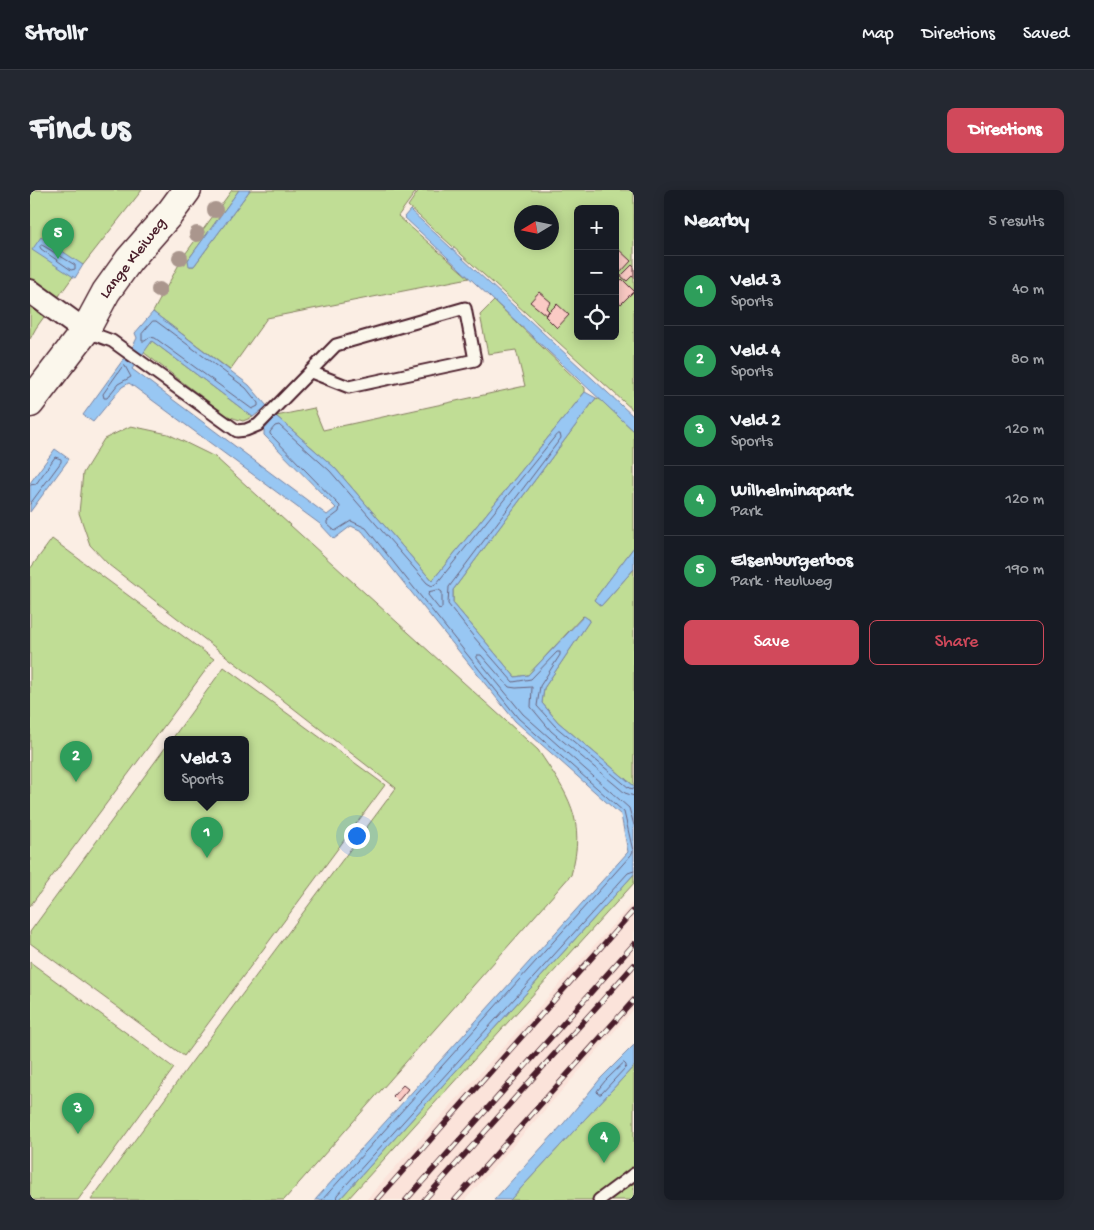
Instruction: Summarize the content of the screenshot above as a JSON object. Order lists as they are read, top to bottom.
{
  "streets": {
    "street": ["Lange Kleiweg"]
  },
  "north": "left",
  "page": {
    "header": "Strollr",
    "nav": ["Map", "Directions", "Saved"],
    "buttons": [
      "Directions",
      ["Save", "Share"]
    ],
    "title": "Find us",
    "heading": ["Nearby", "5 results"],
    "map_buttons": ["+", "−"],
    "pins": [
      "5",
      "2",
      "1",
      "3",
      "4"
    ],
    "list": [
      {
        "mark": "1",
        "name": "Veld 3",
        "note": "Sports",
        "value": "40 m"
      },
      {
        "mark": "2",
        "name": "Veld 4",
        "note": "Sports",
        "value": "80 m"
      },
      {
        "mark": "3",
        "name": "Veld 2",
        "note": "Sports",
        "value": "120 m"
      },
      {
        "mark": "4",
        "name": "Wilhelminapark",
        "note": "Park",
        "value": "120 m"
      },
      {
        "mark": "5",
        "name": "Elsenburgerbos",
        "note": "Park · Heulweg",
        "value": "190 m"
      }
    ],
    "popup": ["Veld 3", "Sports"]
  }
}
